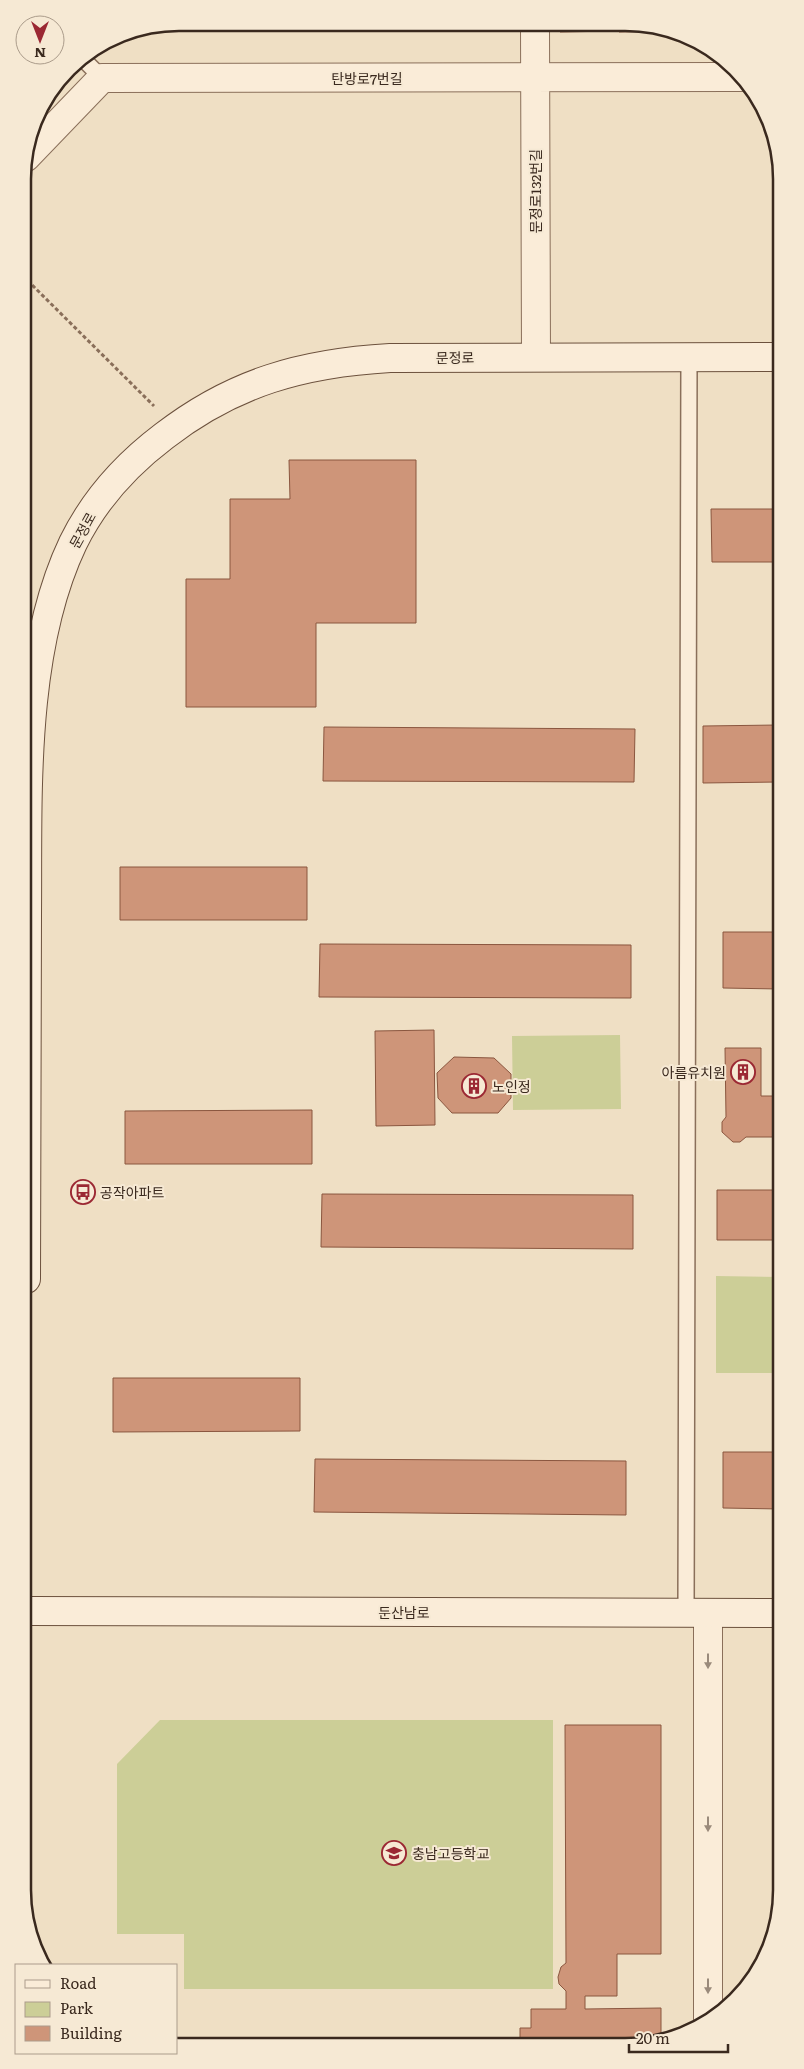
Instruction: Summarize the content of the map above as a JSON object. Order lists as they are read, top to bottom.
{
  "streets": {
    "main road": [
      "탄방로7번길",
      "문정로132번길",
      "문정로",
      "둔산남로"
    ]
  },
  "crossings": [
    ["탄방로7번길", "문정로132번길"],
    ["문정로132번길", "문정로"]
  ],
  "places": {
    "building": ["아름유치원", "노인정"],
    "bus stop": ["공작아파트"],
    "school or university": ["충남고등학교"]
  },
  "legend": ["Road", "Park", "Building"],
  "scale_bar": "20 m",
  "north": "bottom"
}
